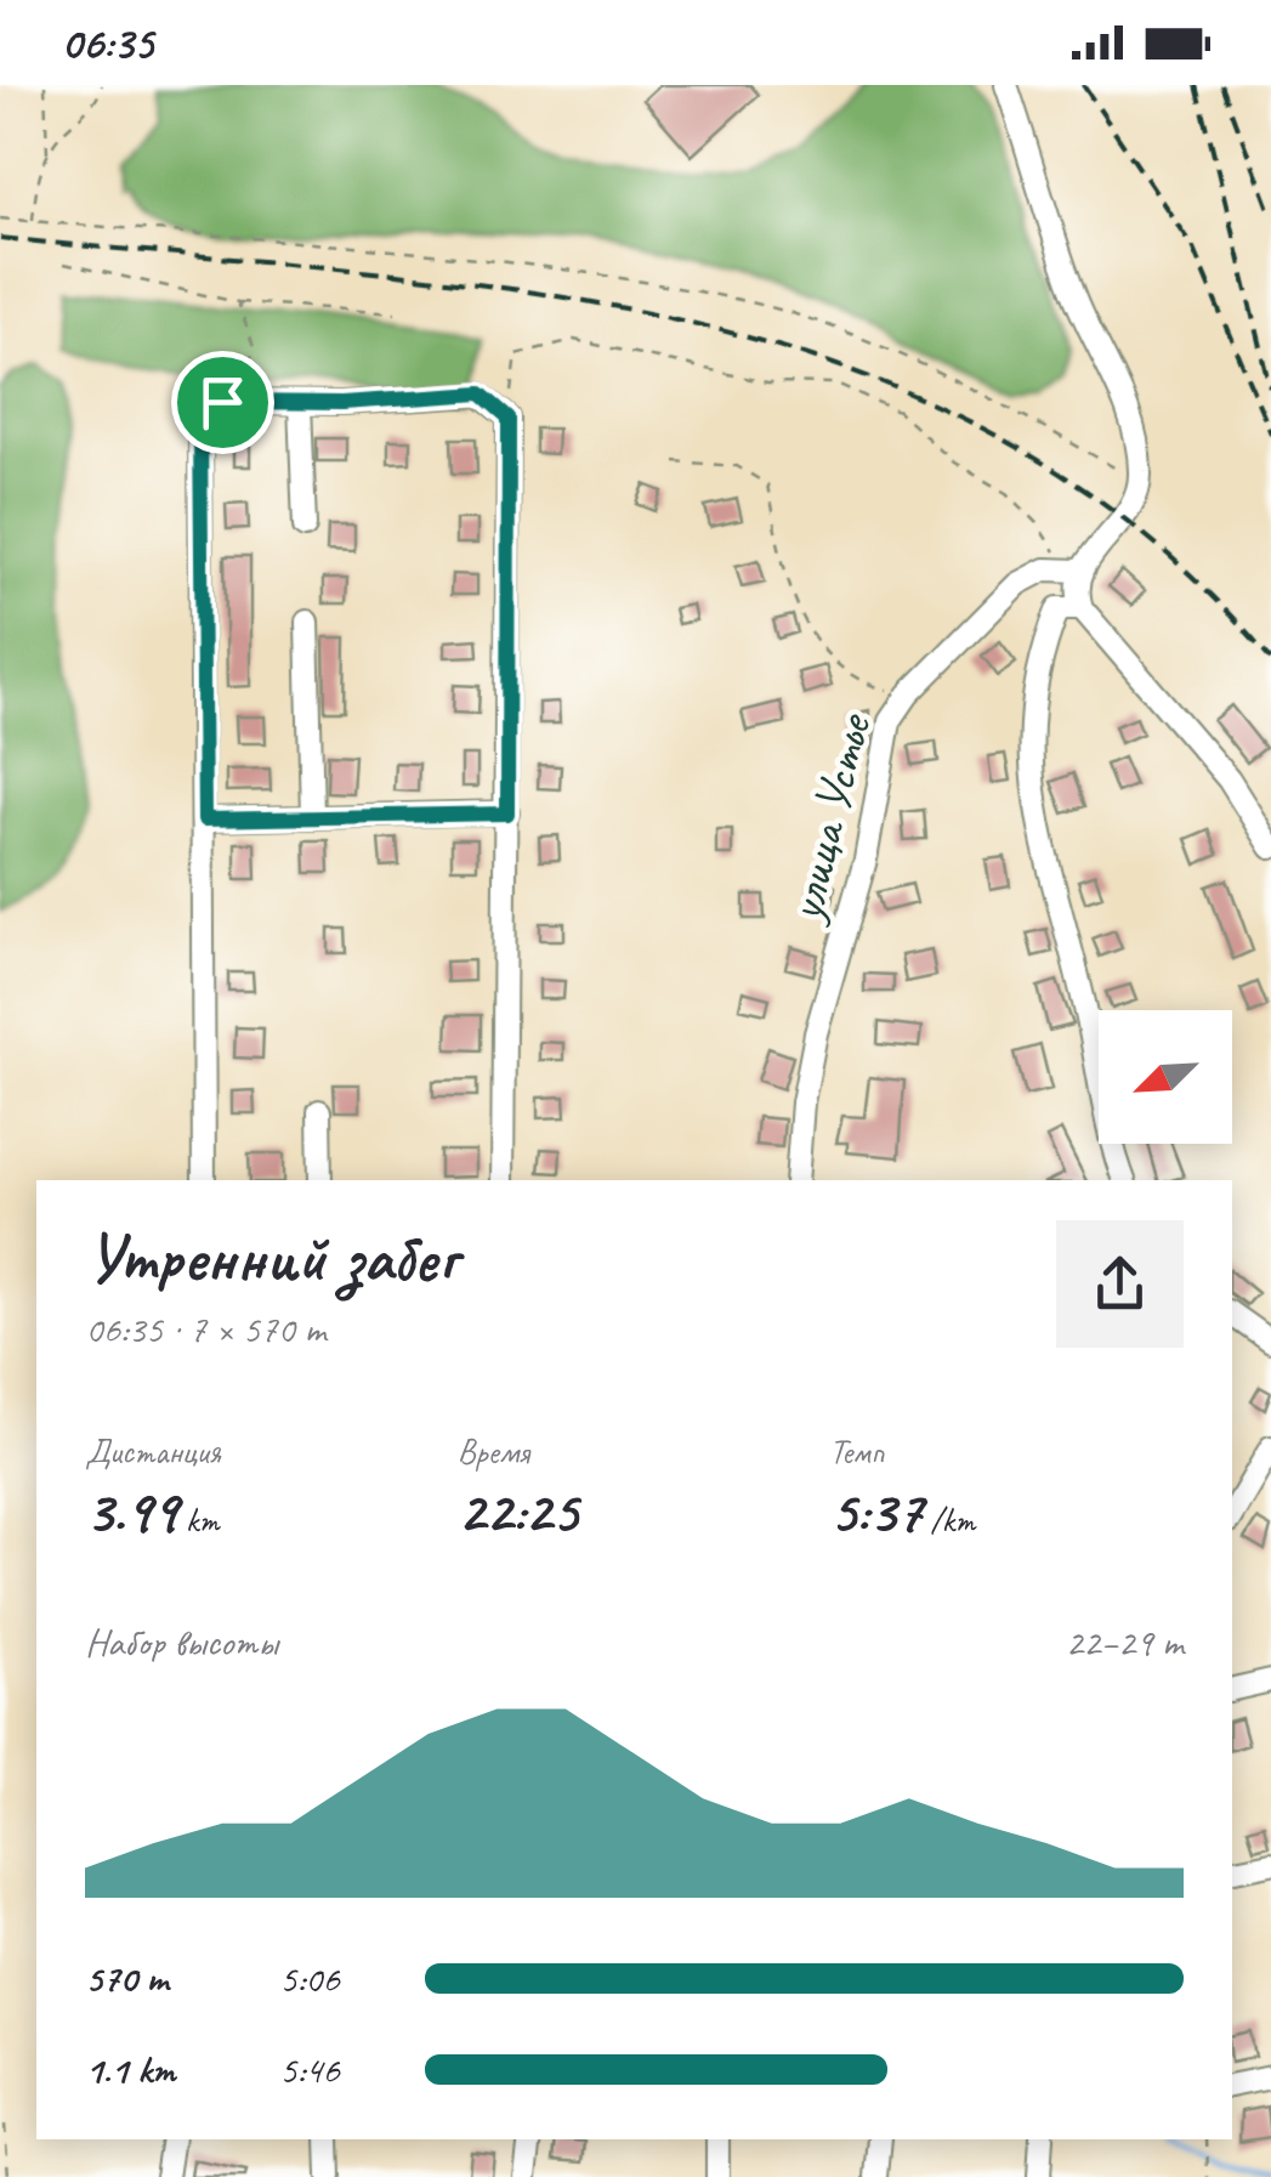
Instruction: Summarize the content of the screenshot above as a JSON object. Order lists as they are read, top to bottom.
{
  "streets": {
    "street": ["улица Устье"]
  },
  "north": "bottom left",
  "page": {
    "status": "06:35",
    "heading": ["Утренний забег", "06:35 · 7 × 570 m"],
    "stats": [
      ["Дистанция", "3.99 km"],
      ["Время", "22:25"],
      ["Темп", "5:37 /km"]
    ],
    "chart": ["Набор высоты", "22–29 m"],
    "list": [
      {
        "name": "570 m",
        "note": "5:06"
      },
      {
        "name": "1.1 km",
        "note": "5:46"
      }
    ]
  }
}
